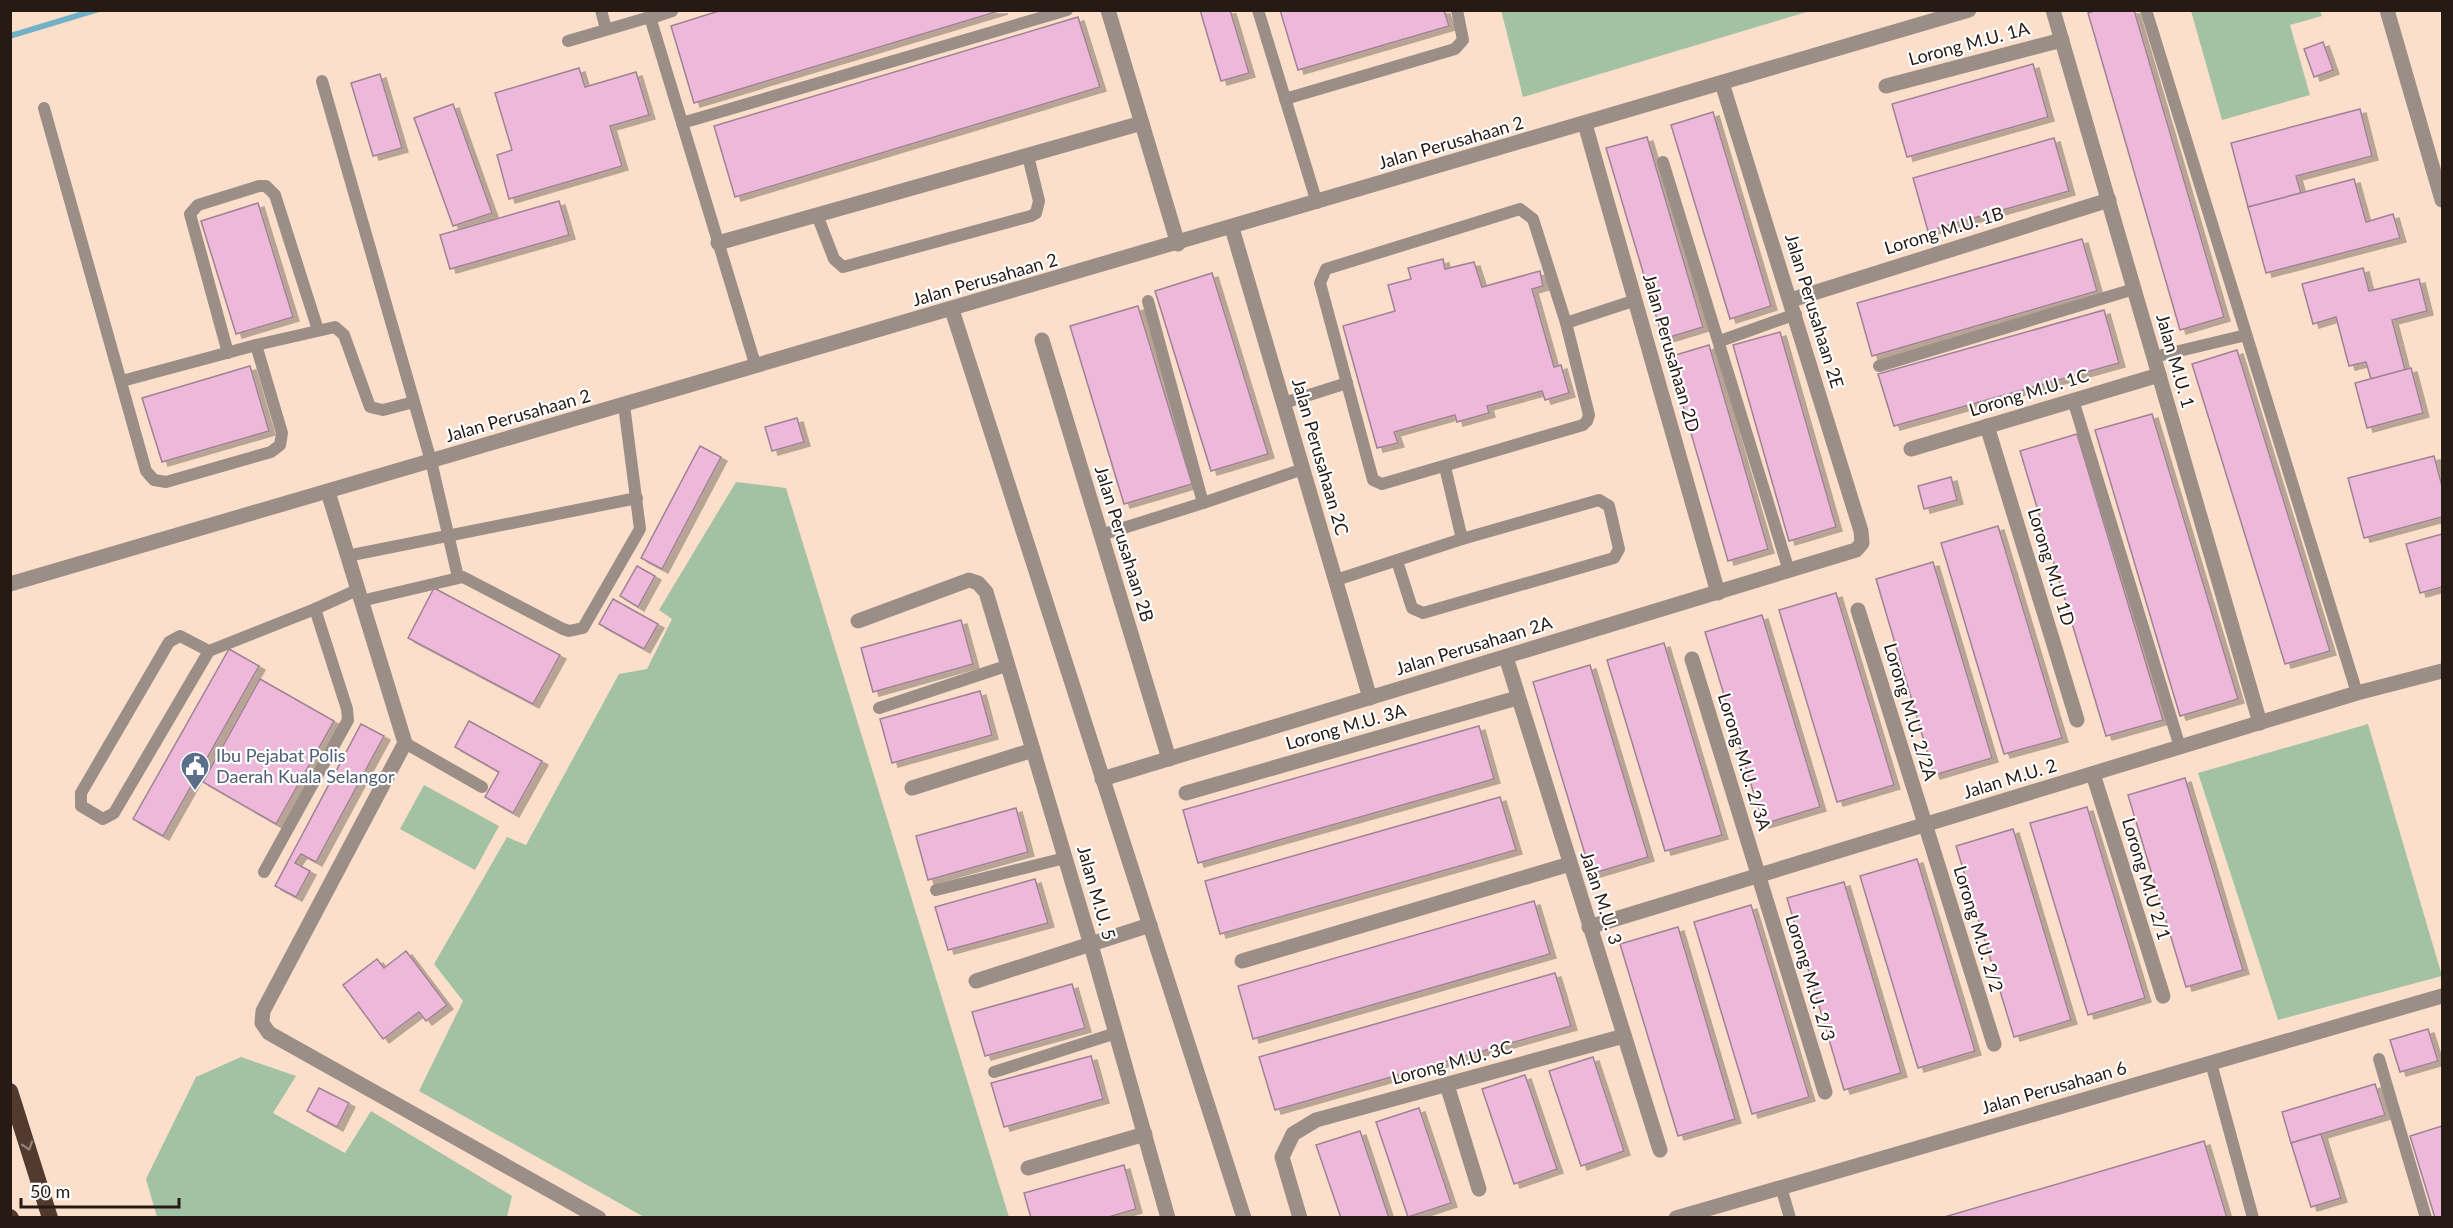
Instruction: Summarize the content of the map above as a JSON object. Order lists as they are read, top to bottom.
{
  "streets": {
    "street": [
      "Lorong M.U. 1A",
      "Jalan Perusahaan 2",
      "Lorong M.U. 1B",
      "Jalan Perusahaan 2E",
      "Jalan Perusahaan 2D",
      "Jalan M.U. 1",
      "Lorong M.U. 1C",
      "Jalan Perusahaan 2C",
      "Jalan Perusahaan 2B",
      "Lorong M.U 1D",
      "Jalan Perusahaan 2A",
      "Lorong M.U. 2/2A",
      "Lorong M.U. 3A",
      "Lorong M.U. 2/3A",
      "Jalan M.U. 2",
      "Lorong M.U 2/1",
      "Jalan M.U. 5",
      "Jalan M.U. 3",
      "Lorong M.U. 2/2",
      "Lorong M.U. 2/3",
      "Lorong M.U. 3C",
      "Jalan Perusahaan 6"
    ]
  },
  "crossings": [
    ["Lorong M.U. 1A", "Jalan M.U. 1"],
    ["Jalan Perusahaan 2", "Jalan Perusahaan 2E"],
    ["Jalan Perusahaan 2", "Jalan Perusahaan 2D"],
    ["Jalan Perusahaan 2", "Jalan Perusahaan 2C"],
    ["Lorong M.U. 1B", "Jalan Perusahaan 2E"],
    ["Lorong M.U. 1B", "Jalan M.U. 1"],
    ["Jalan Perusahaan 2E", "Jalan Perusahaan 2A"],
    ["Jalan Perusahaan 2D", "Jalan Perusahaan 2A"],
    ["Jalan M.U. 1", "Lorong M.U. 1C"],
    ["Jalan M.U. 1", "Jalan M.U. 2"],
    ["Lorong M.U. 1C", "Lorong M.U 1D"],
    ["Jalan Perusahaan 2C", "Jalan Perusahaan 2A"],
    ["Jalan Perusahaan 2B", "Jalan Perusahaan 2A"],
    ["Jalan Perusahaan 2A", "Jalan M.U. 3"],
    ["Lorong M.U. 2/2A", "Jalan M.U. 2"],
    ["Lorong M.U. 2/2A", "Lorong M.U. 2/2"],
    ["Lorong M.U. 3A", "Jalan M.U. 3"],
    ["Lorong M.U. 2/3A", "Jalan M.U. 2"],
    ["Lorong M.U. 2/3A", "Lorong M.U. 2/3"],
    ["Jalan M.U. 2", "Lorong M.U 2/1"],
    ["Jalan M.U. 2", "Jalan M.U. 3"],
    ["Jalan M.U. 2", "Lorong M.U. 2/2"],
    ["Jalan M.U. 2", "Lorong M.U. 2/3"],
    ["Jalan M.U. 3", "Lorong M.U. 3C"]
  ],
  "places": {
    "public building": ["Ibu Pejabat Polis Daerah Kuala Selangor"]
  },
  "scale_bar": "50 m"
}
